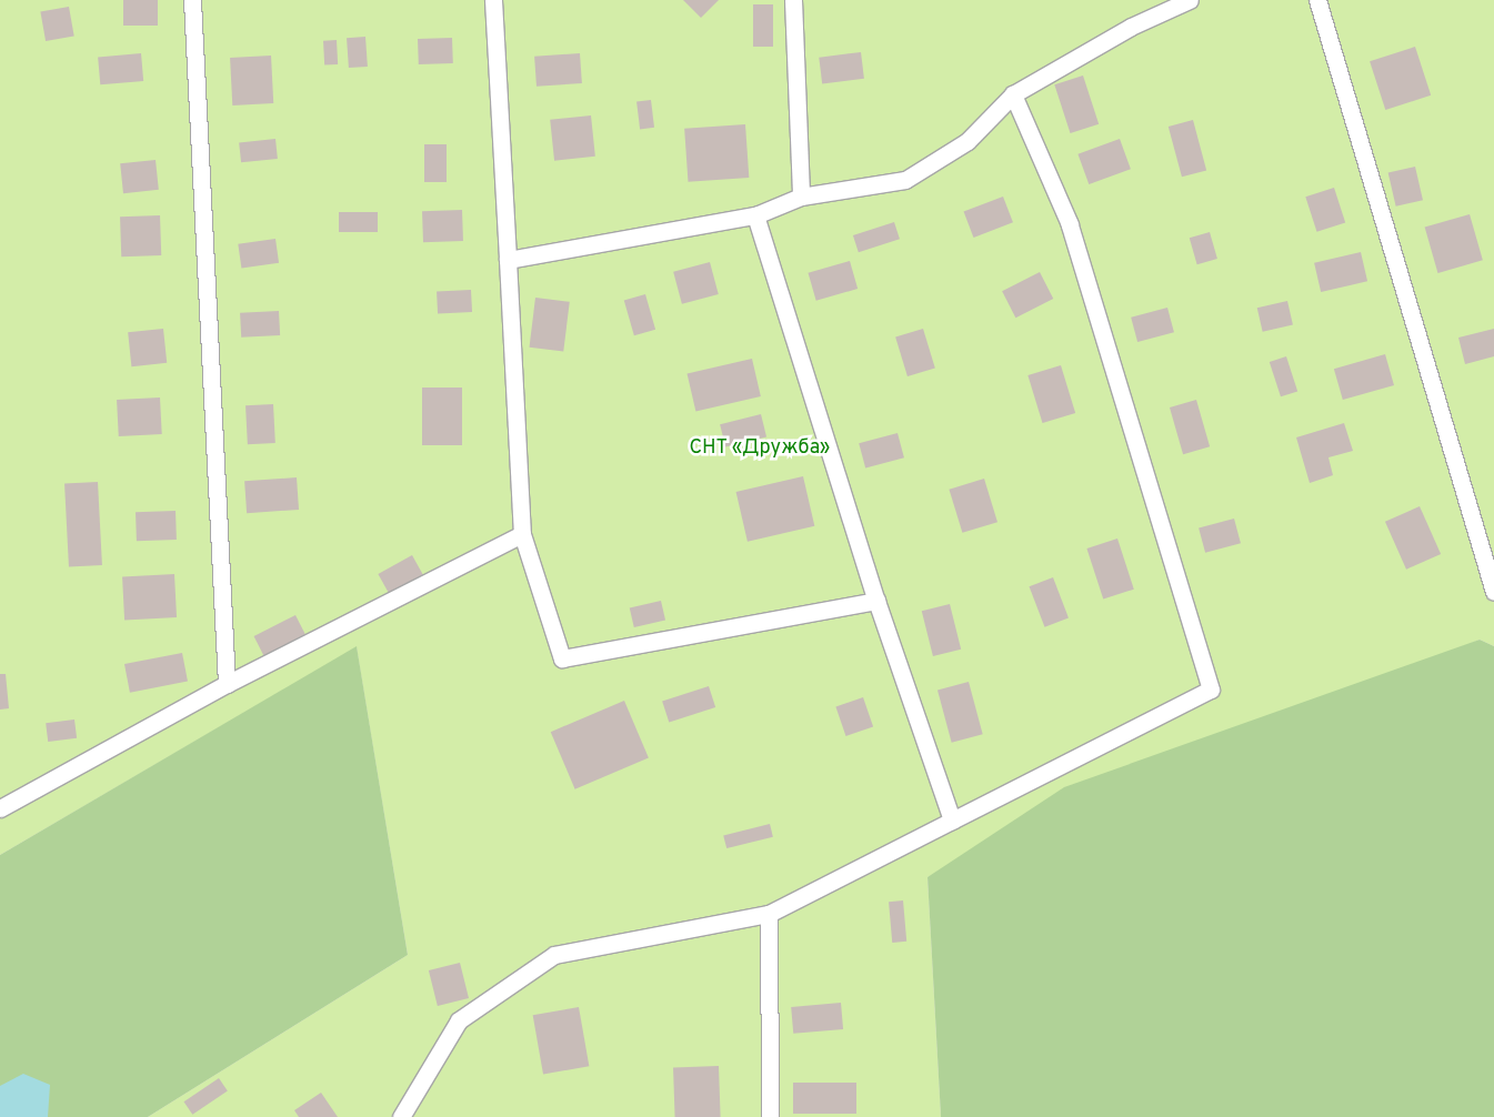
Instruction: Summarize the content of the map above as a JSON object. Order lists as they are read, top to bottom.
{
  "parks": ["СНТ «Дружба»"]
}
